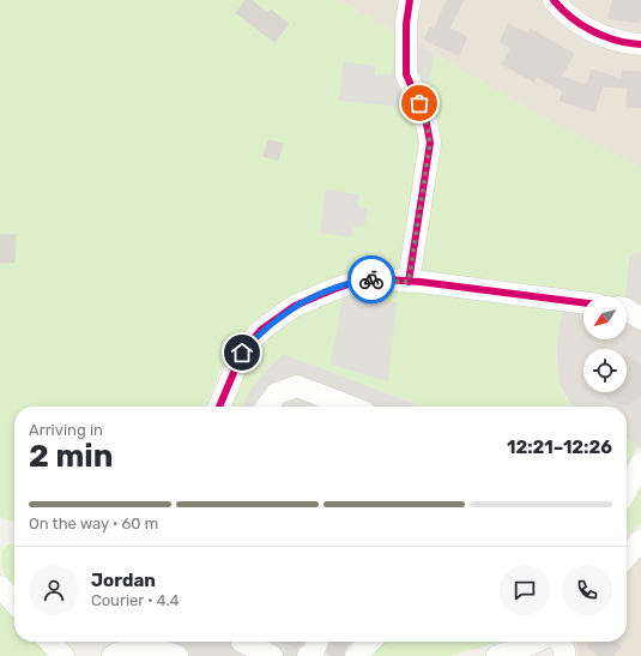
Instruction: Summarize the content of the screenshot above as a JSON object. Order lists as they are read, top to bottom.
{
  "north": "bottom left",
  "page": {
    "heading": ["2 min", "Arriving in", "12:21–12:26"],
    "panel": ["Jordan", "Courier · 4.4"],
    "bar": "On the way · 60 m"
  }
}
